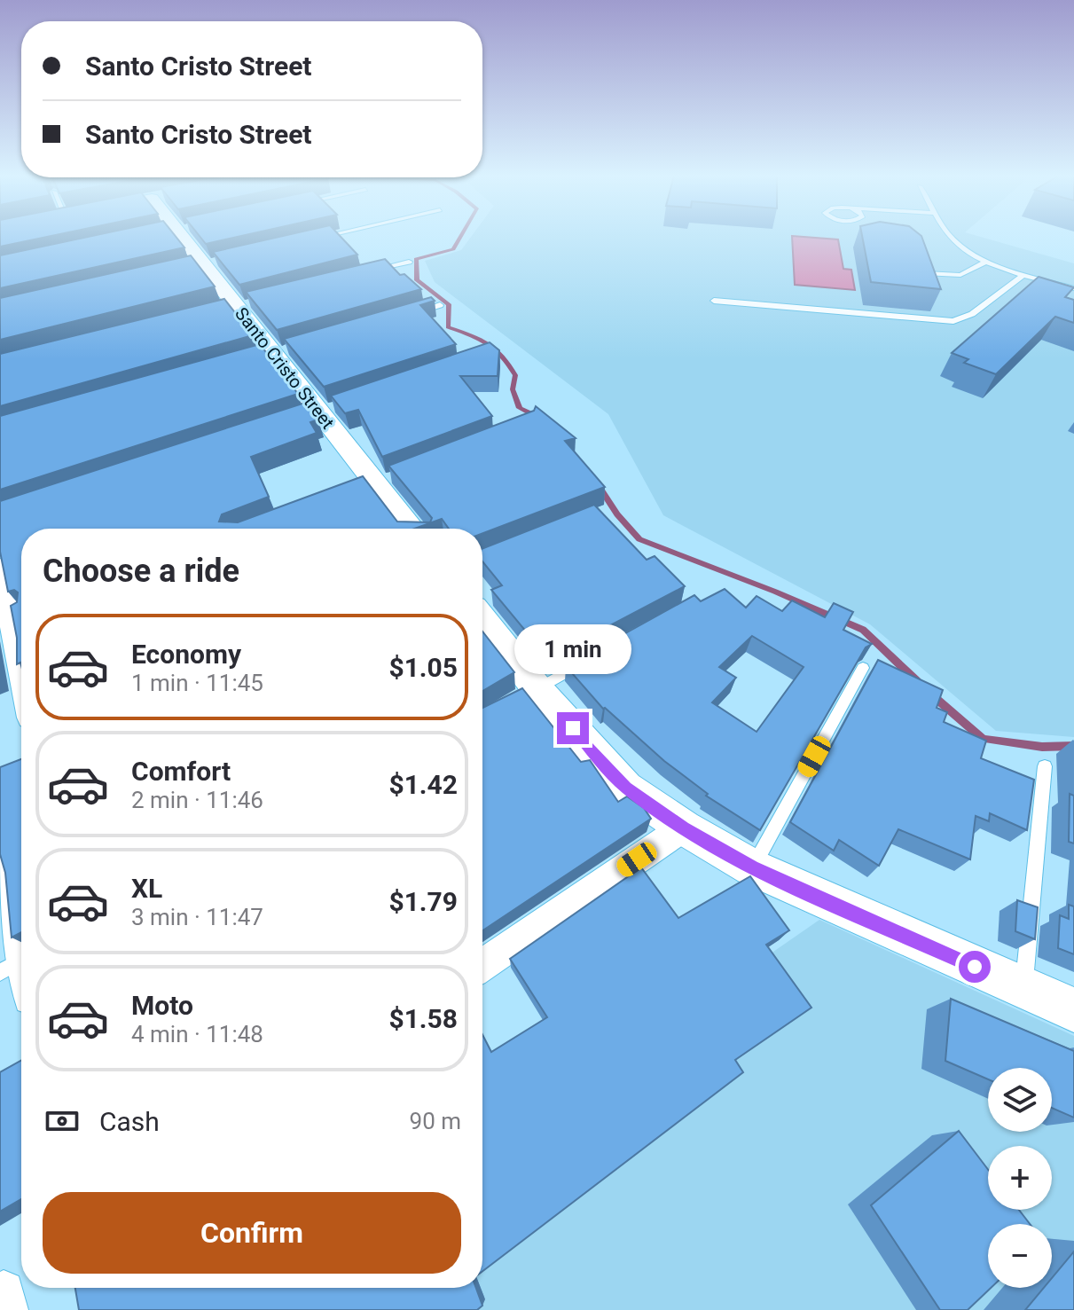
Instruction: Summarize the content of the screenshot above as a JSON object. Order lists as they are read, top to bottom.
{
  "streets": {
    "street": ["Santo Cristo Street"]
  },
  "page": {
    "banner": ["Santo Cristo Street", "Santo Cristo Street"],
    "heading": "Choose a ride",
    "list": [
      {
        "name": "Economy",
        "note": "1 min · 11:45",
        "value": "$1.05"
      },
      {
        "name": "Comfort",
        "note": "2 min · 11:46",
        "value": "$1.42"
      },
      {
        "name": "XL",
        "note": "3 min · 11:47",
        "value": "$1.79"
      },
      {
        "name": "Moto",
        "note": "4 min · 11:48",
        "value": "$1.58"
      }
    ],
    "bubble": "1 min",
    "map_buttons": ["+", "−"],
    "pay": ["Cash", "90 m"],
    "buttons": "Confirm"
  }
}
